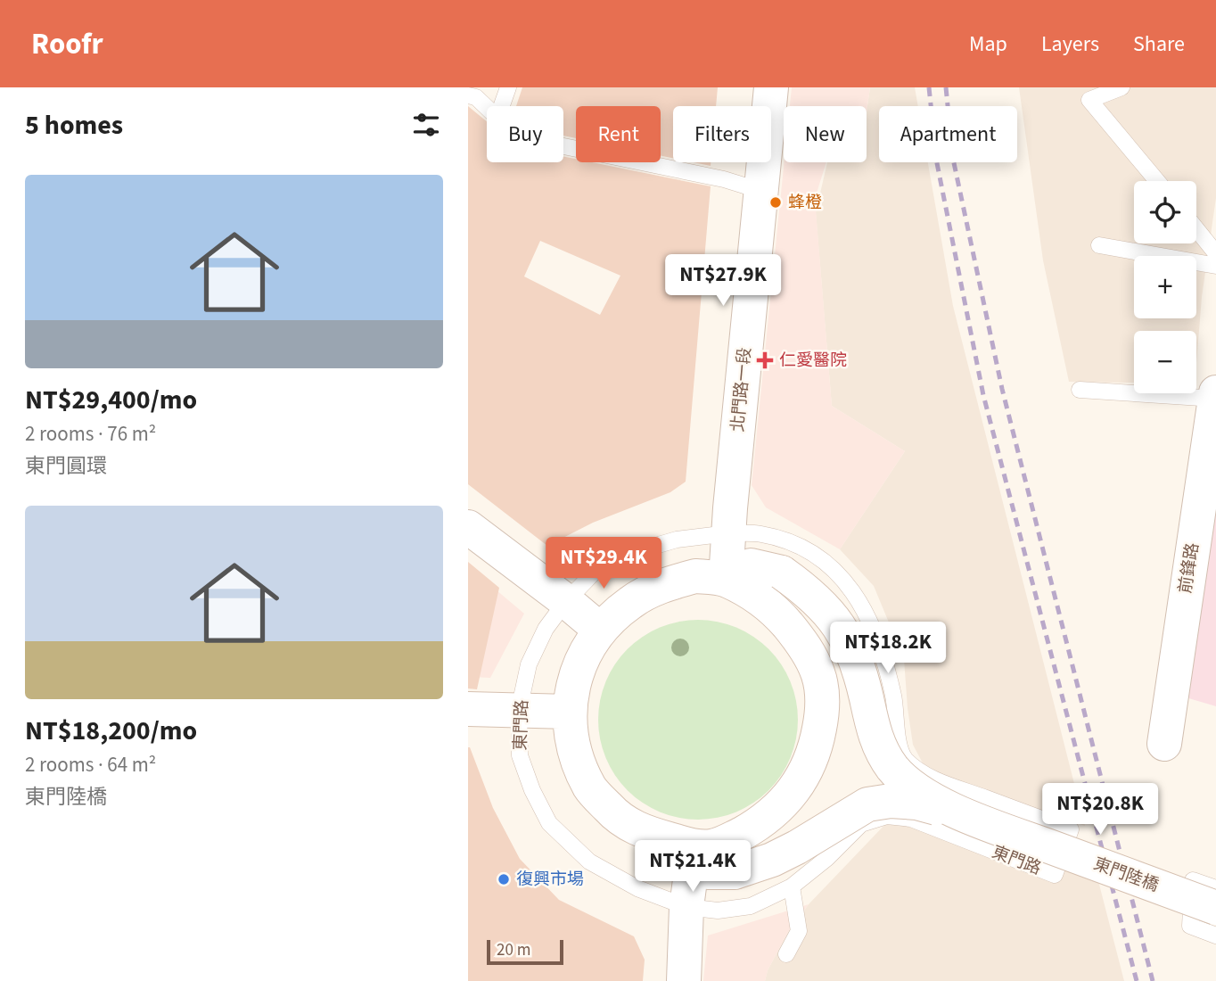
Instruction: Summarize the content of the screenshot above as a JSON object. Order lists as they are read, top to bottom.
{
  "streets": {
    "main road": ["北門路一段", "前鋒路", "東門陸橋"],
    "lane": ["東門路"]
  },
  "crossings": [
    ["北門路一段", "東門路"],
    ["北門路一段", "東門陸橋"]
  ],
  "places": {
    "other": ["蜂橙", "復興市場"],
    "health": ["仁愛醫院"]
  },
  "scale_bar": "20 m",
  "page": {
    "header": "Roofr",
    "nav": ["Map", "Layers", "Share"],
    "heading": "5 homes",
    "chip": [
      "Buy",
      "Rent",
      "Filters",
      "New",
      "Apartment"
    ],
    "list": [
      {
        "name": "NT$29,400/mo",
        "note": "2 rooms · 76 m² · 東門圓環"
      },
      {
        "name": "NT$18,200/mo",
        "note": "2 rooms · 64 m² · 東門陸橋"
      }
    ],
    "map_buttons": ["+", "−"],
    "price": [
      "NT$27.9K",
      "NT$29.4K",
      "NT$18.2K",
      "NT$20.8K",
      "NT$21.4K"
    ],
    "scale": "20 m"
  }
}
